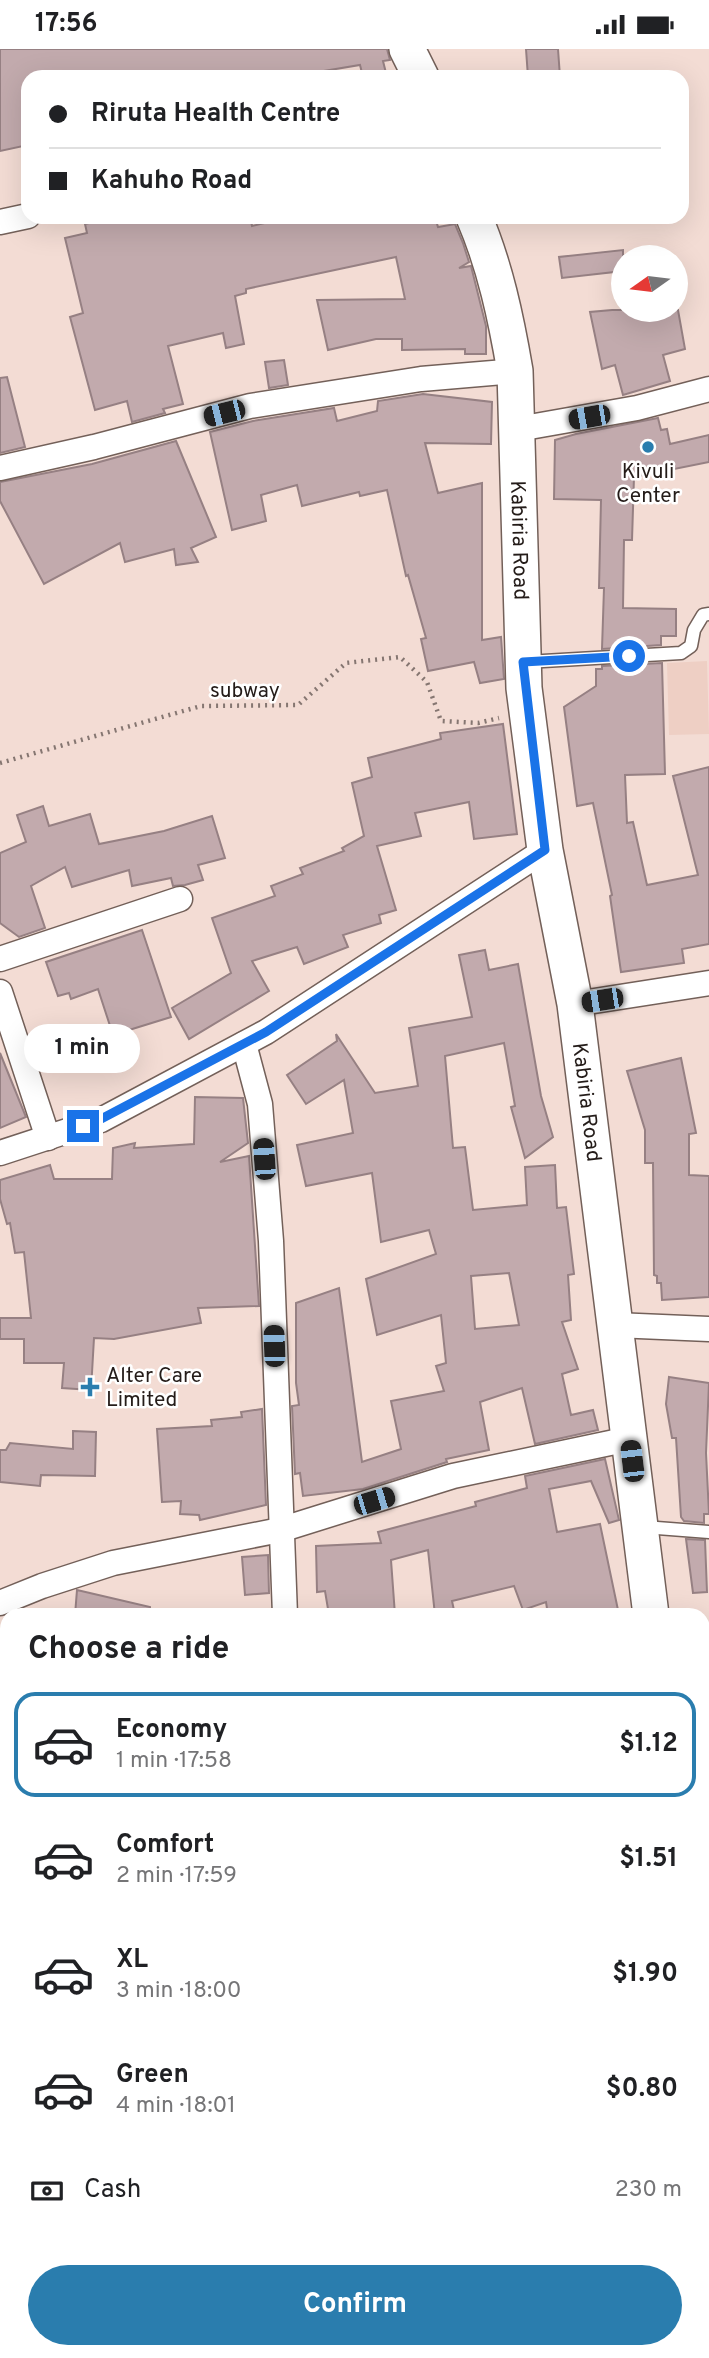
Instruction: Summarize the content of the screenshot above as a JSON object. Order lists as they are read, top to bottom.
{
  "streets": {
    "main road": ["Kabiria Road"],
    "path": ["subway"]
  },
  "crossings": [
    ["Kabiria Road", "subway"]
  ],
  "places": {
    "other": ["Kivuli Center"],
    "health": ["Alter Care Limited"]
  },
  "north": "left",
  "page": {
    "status": "17:56",
    "banner": ["Riruta Health Centre", "Kahuho Road"],
    "bubble": "1 min",
    "heading": "Choose a ride",
    "list": [
      {
        "name": "Economy",
        "note": "1 min · 17:58",
        "value": "$1.12"
      },
      {
        "name": "Comfort",
        "note": "2 min · 17:59",
        "value": "$1.51"
      },
      {
        "name": "XL",
        "note": "3 min · 18:00",
        "value": "$1.90"
      },
      {
        "name": "Green",
        "note": "4 min · 18:01",
        "value": "$0.80"
      }
    ],
    "pay": ["Cash", "230 m"],
    "buttons": "Confirm"
  }
}
